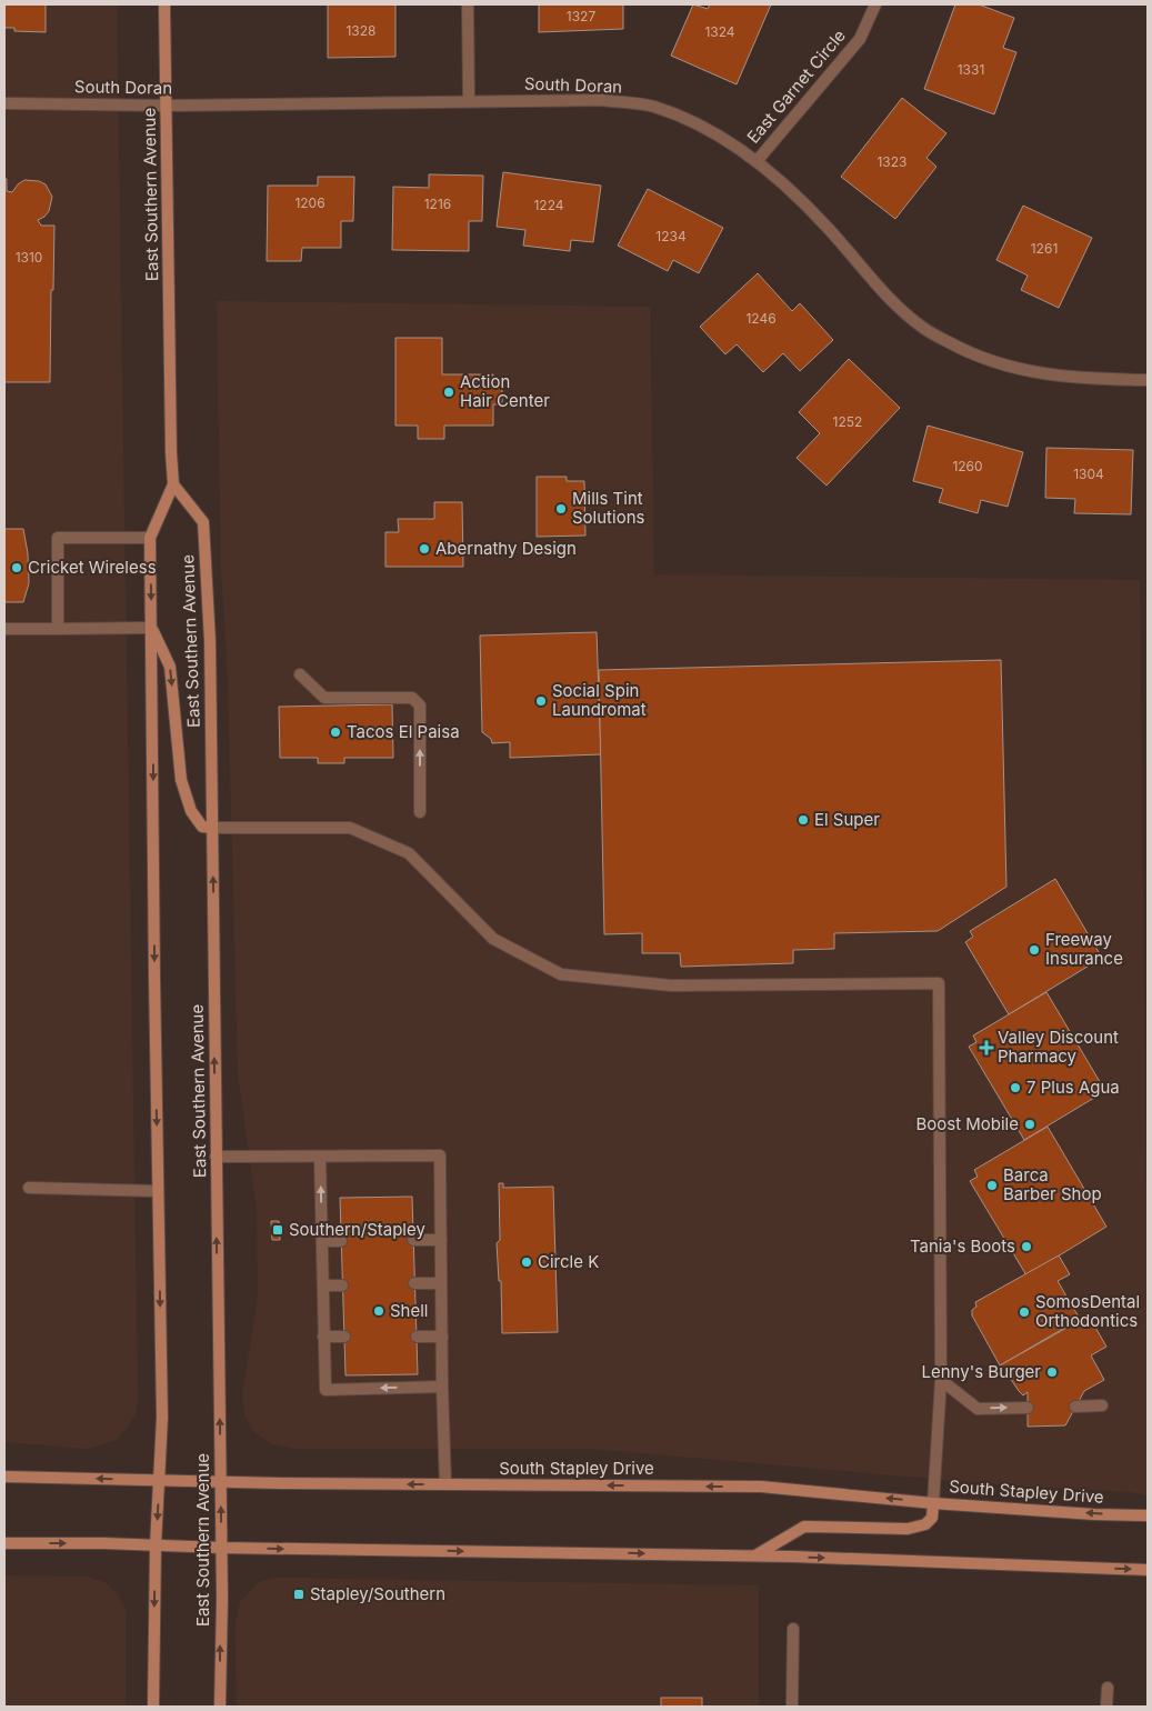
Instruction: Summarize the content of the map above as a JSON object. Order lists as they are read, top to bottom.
{
  "streets": {
    "main road": ["East Southern Avenue", "South Stapley Drive"],
    "street": ["South Doran", "East Garnet Circle"]
  },
  "crossings": [
    ["South Doran", "East Garnet Circle"],
    ["South Doran", "East Southern Avenue"],
    ["East Southern Avenue", "South Stapley Drive"]
  ],
  "places": {
    "other": [
      "Action Hair Center",
      "Mills Tint Solutions",
      "Abernathy Design",
      "Cricket Wireless",
      "Social Spin Laundromat",
      "Tacos El Paisa",
      "El Super",
      "Freeway Insurance",
      "7 Plus Agua",
      "Boost Mobile",
      "Barca Barber Shop",
      "Tania's Boots",
      "Circle K",
      "Shell",
      "SomosDental Orthodontics",
      "Lenny's Burger"
    ],
    "health": ["Valley Discount Pharmacy"],
    "transit": ["Southern/Stapley", "Stapley/Southern"]
  },
  "house_numbers": [
    "1327",
    "1328",
    "1324",
    "1331",
    "1323",
    "1206",
    "1216",
    "1224",
    "1234",
    "1261",
    "1310",
    "1246",
    "1252",
    "1260",
    "1304"
  ]
}
